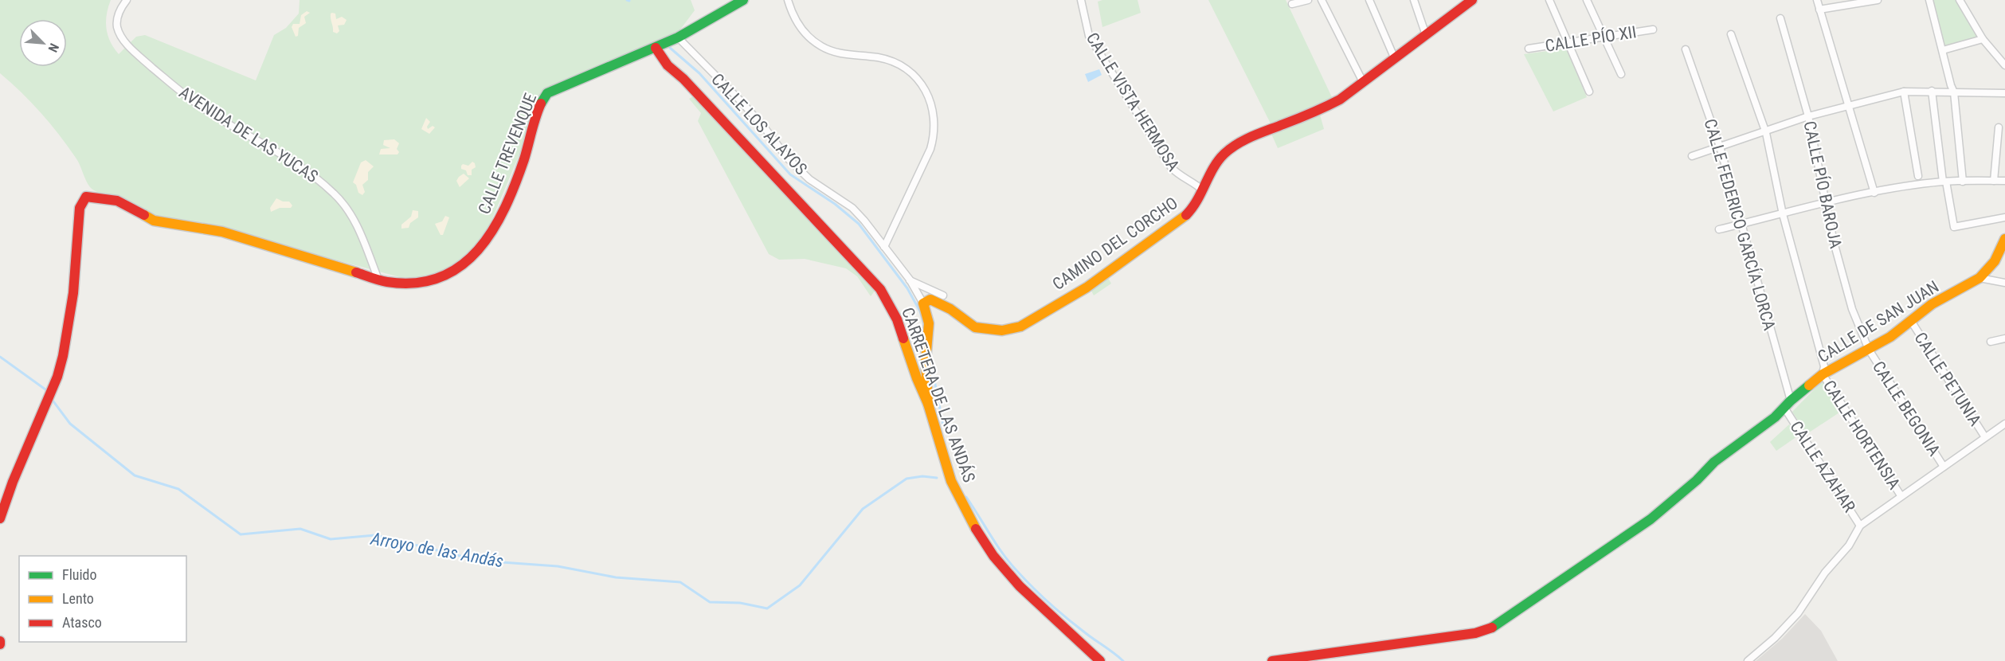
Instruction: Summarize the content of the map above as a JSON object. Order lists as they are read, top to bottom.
{
  "streets": {
    "street": [
      "CALLE PÍO XII",
      "CALLE VISTA HERMOSA",
      "CALLE LOS ALAYOS",
      "AVENIDA DE LAS YUCAS",
      "CALLE TREVENQUE",
      "CALLE PÍO BAROJA",
      "CALLE FEDERICO GARCÍA LORCA",
      "CAMINO DEL CORCHO",
      "CALLE DE SAN JUAN",
      "CALLE PETUNIA",
      "CARRETERA DE LAS ANDÁS",
      "CALLE BEGONIA",
      "CALLE HORTENSIA",
      "CALLE AZAHAR"
    ]
  },
  "crossings": [
    ["CALLE VISTA HERMOSA", "CAMINO DEL CORCHO"],
    ["CALLE LOS ALAYOS", "CALLE TREVENQUE"],
    ["CALLE LOS ALAYOS", "CAMINO DEL CORCHO"],
    ["AVENIDA DE LAS YUCAS", "CALLE TREVENQUE"],
    ["CALLE TREVENQUE", "CARRETERA DE LAS ANDÁS"],
    ["CALLE PÍO BAROJA", "CALLE DE SAN JUAN"],
    ["CALLE PÍO BAROJA", "CALLE BEGONIA"],
    ["CALLE FEDERICO GARCÍA LORCA", "CALLE DE SAN JUAN"],
    ["CALLE FEDERICO GARCÍA LORCA", "CALLE AZAHAR"],
    ["CALLE DE SAN JUAN", "CALLE PETUNIA"],
    ["CALLE DE SAN JUAN", "CALLE BEGONIA"],
    ["CALLE DE SAN JUAN", "CALLE HORTENSIA"],
    ["CALLE DE SAN JUAN", "CALLE AZAHAR"]
  ],
  "water": ["Arroyo de las Andás"],
  "legend": ["Fluido", "Lento", "Atasco"],
  "north": "bottom right"
}
